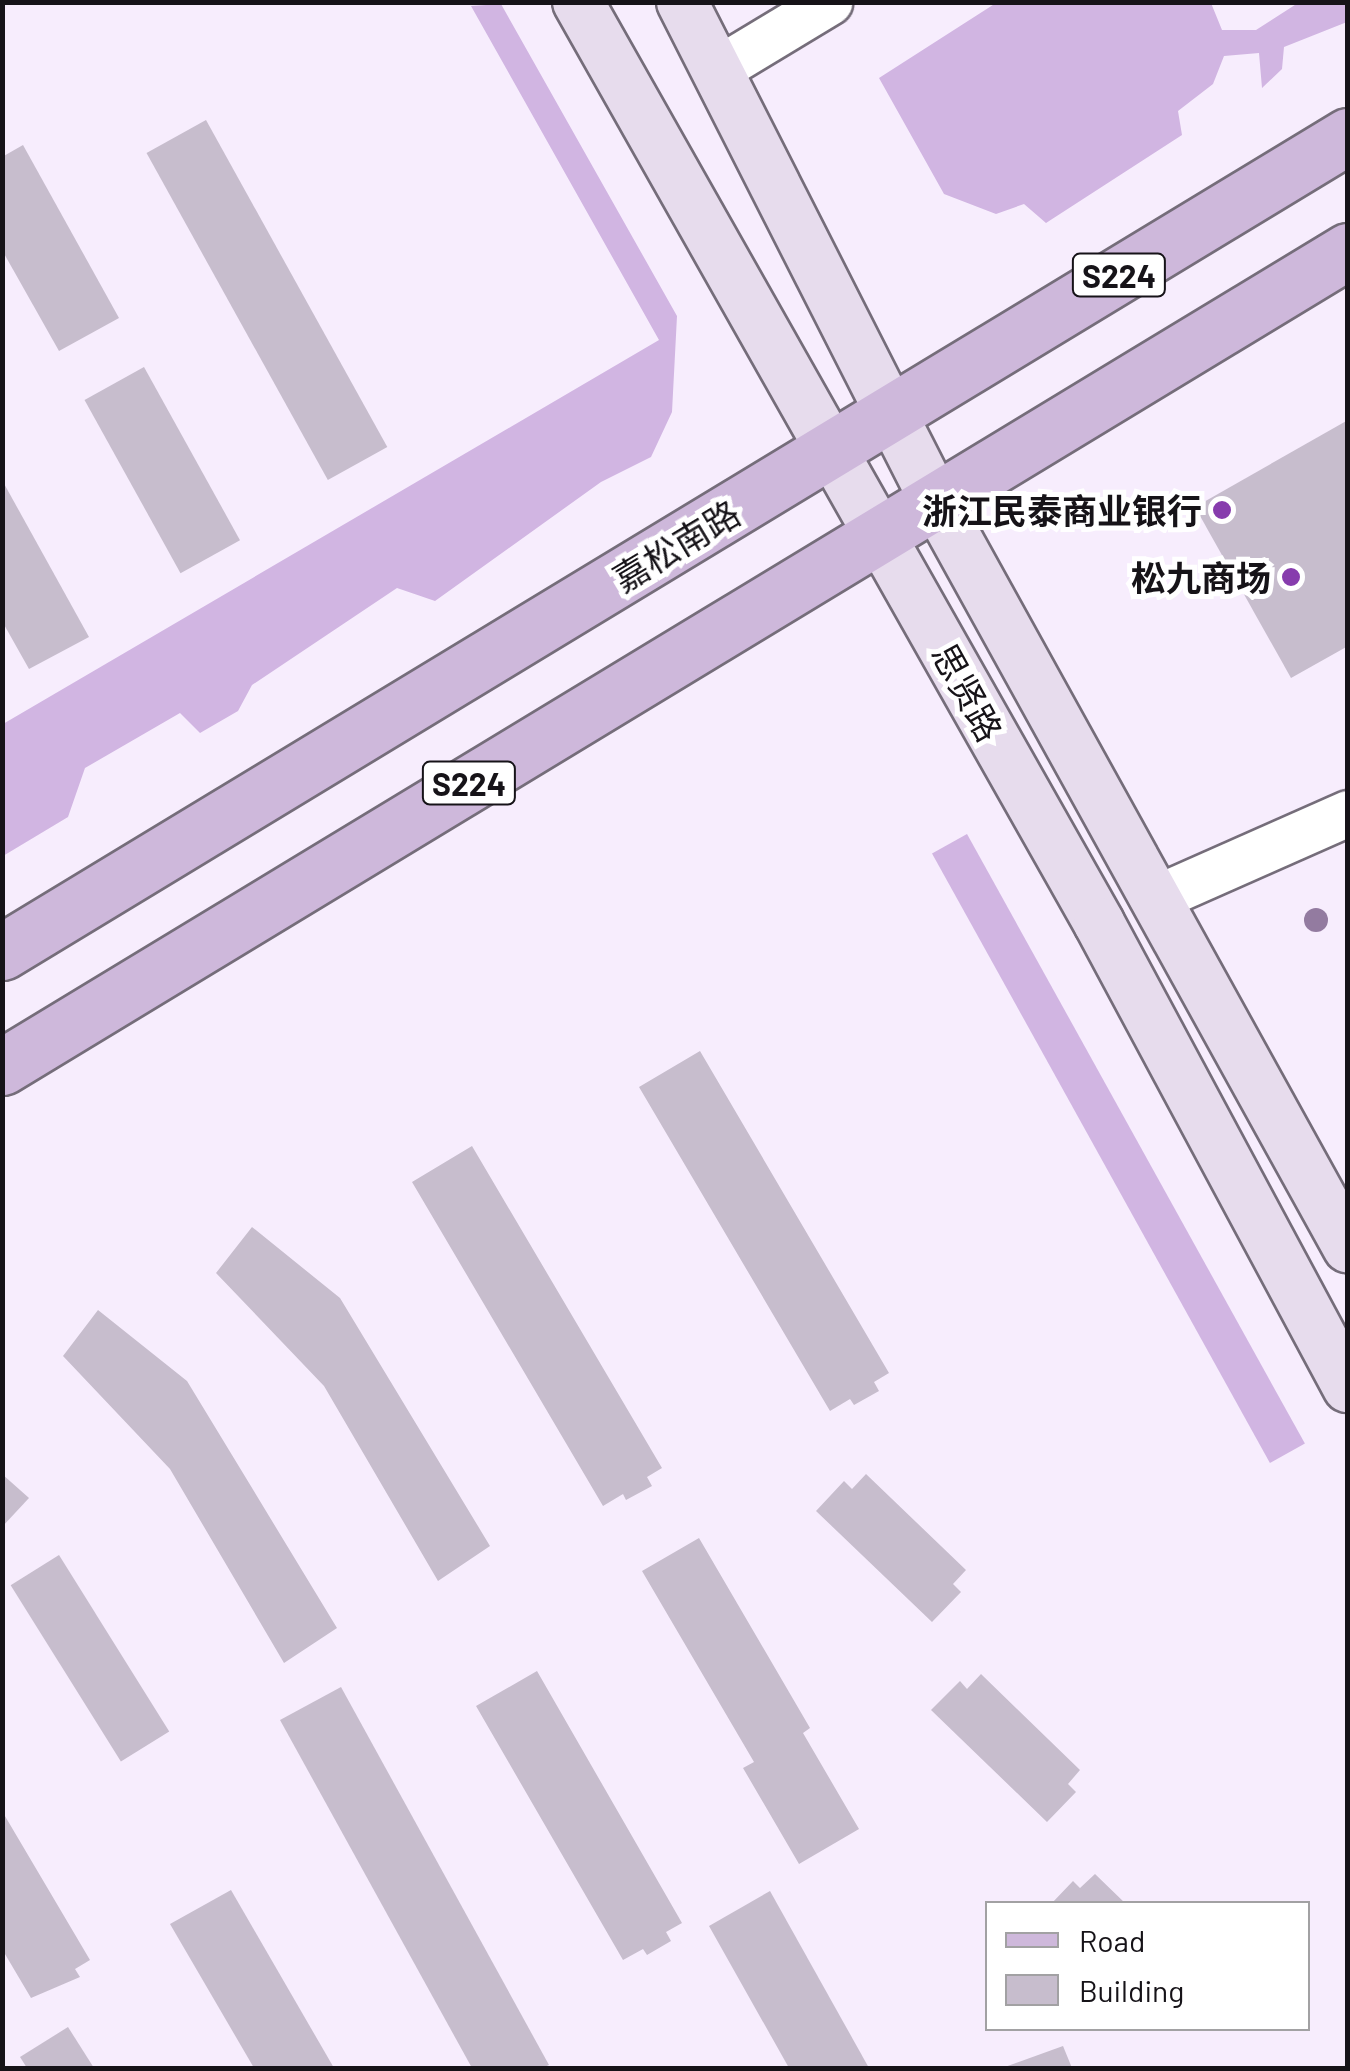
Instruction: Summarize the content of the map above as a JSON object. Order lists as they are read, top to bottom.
{
  "streets": {
    "main road": ["S224", "嘉松南路", "思贤路"]
  },
  "crossings": [
    ["S224", "思贤路"],
    ["嘉松南路", "思贤路"]
  ],
  "places": ["浙江民泰商业银行", "松九商场"],
  "legend": ["Road", "Building"]
}
